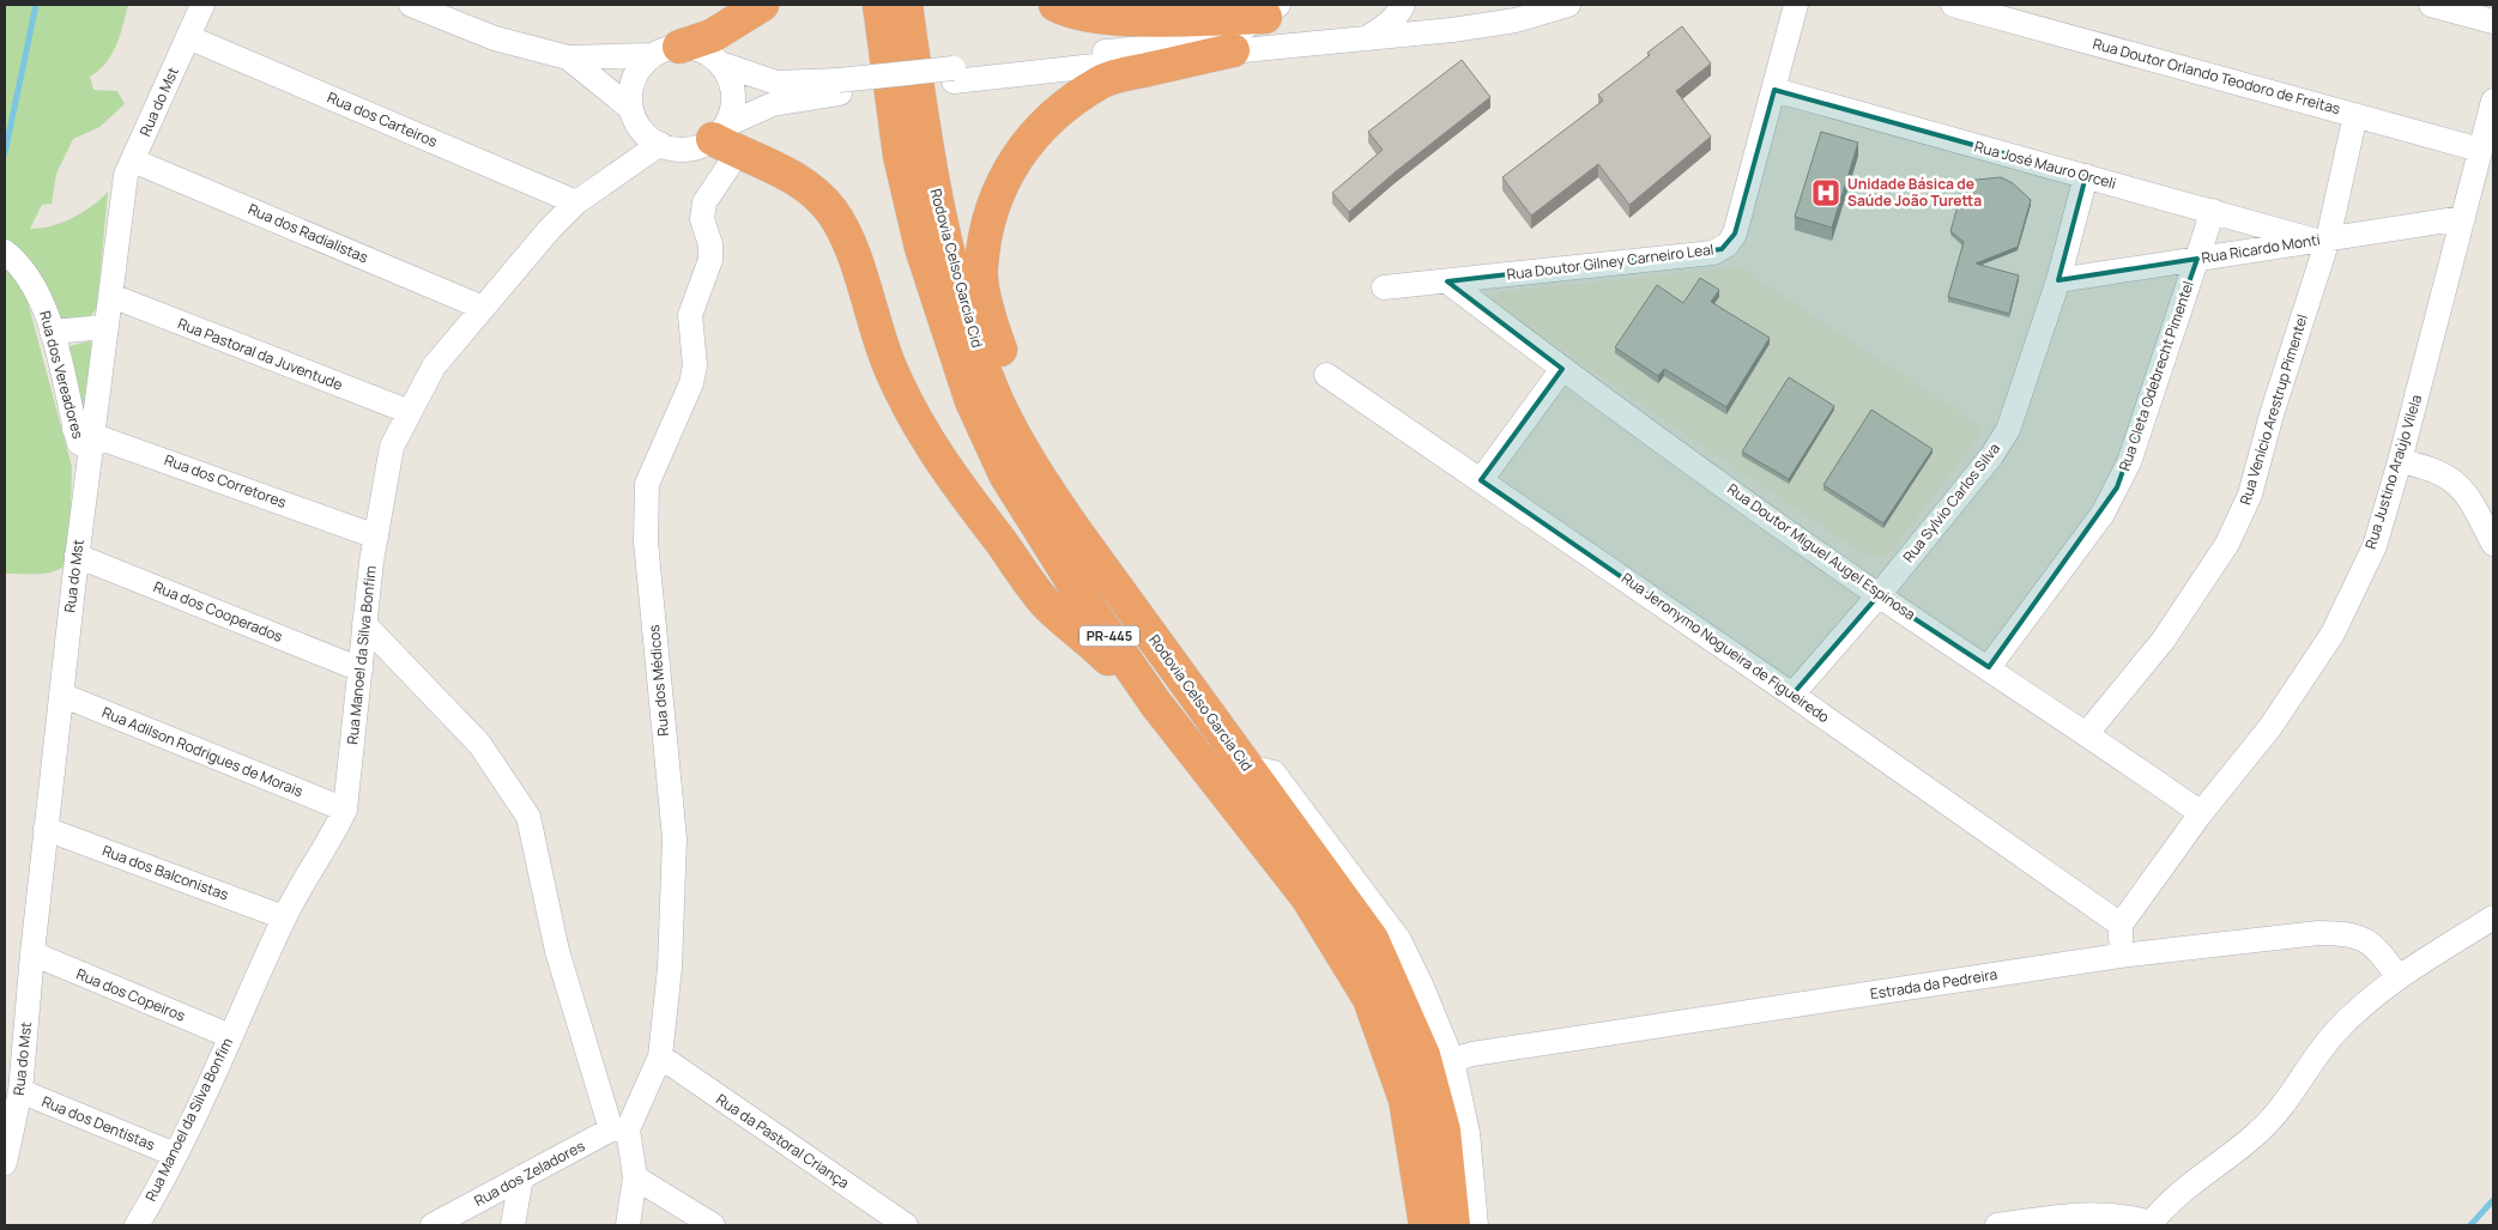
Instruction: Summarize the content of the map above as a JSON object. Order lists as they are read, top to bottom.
{
  "streets": {
    "highway": ["Rodovia Celso Garcia Cid", "PR-445"],
    "street": [
      "Rua Doutor Orlando Teodoro de Freitas",
      "Rua do Mst",
      "Rua dos Carteiros",
      "Rua José Mauro Orceli",
      "Rua dos Radialistas",
      "Rua Ricardo Monti",
      "Rua Doutor Gilney Carneiro Leal",
      "Rua Pastoral da Juventude",
      "Rua dos Vereadores",
      "Rua Cleta Odebrecht Pimentel",
      "Rua Venício Arestrup Pimentel",
      "Rua Justino Araújo Vilela",
      "Rua dos Corretores",
      "Rua Sylvio Carlos Silva",
      "Rua Doutor Miguel Augel Espinosa",
      "Rua dos Cooperados",
      "Rua Jeronymo Nogueira de Figueiredo",
      "Rua Manoel da Silva Bonfim",
      "Rua dos Médicos",
      "Rua Adilson Rodrigues de Morais",
      "Rua dos Balconistas",
      "Estrada da Pedreira",
      "Rua dos Copeiros",
      "Rua dos Dentistas",
      "Rua da Pastoral Criança",
      "Rua dos Zeladores"
    ]
  },
  "crossings": [
    ["Rua Doutor Orlando Teodoro de Freitas", "Rua Venício Arestrup Pimentel"],
    ["Rua Doutor Orlando Teodoro de Freitas", "Rua Justino Araújo Vilela"],
    ["Rua do Mst", "Rua dos Carteiros"],
    ["Rua do Mst", "Rua dos Radialistas"],
    ["Rua do Mst", "Rua Pastoral da Juventude"],
    ["Rua do Mst", "Rua dos Vereadores"],
    ["Rua do Mst", "Rua dos Corretores"],
    ["Rua do Mst", "Rua dos Cooperados"],
    ["Rua do Mst", "Rua Adilson Rodrigues de Morais"],
    ["Rua do Mst", "Rua dos Balconistas"],
    ["Rua do Mst", "Rua dos Copeiros"],
    ["Rua do Mst", "Rua dos Dentistas"],
    ["Rua dos Carteiros", "Rua Manoel da Silva Bonfim"],
    ["Rua José Mauro Orceli", "Rua Ricardo Monti"],
    ["Rua José Mauro Orceli", "Rua Doutor Gilney Carneiro Leal"],
    ["Rua José Mauro Orceli", "Rua Cleta Odebrecht Pimentel"],
    ["Rua José Mauro Orceli", "Rua Venício Arestrup Pimentel"],
    ["Rua José Mauro Orceli", "Rua Sylvio Carlos Silva"],
    ["Rua dos Radialistas", "Rua Manoel da Silva Bonfim"],
    ["Rua Ricardo Monti", "Rua Cleta Odebrecht Pimentel"],
    ["Rua Ricardo Monti", "Rua Venício Arestrup Pimentel"],
    ["Rua Ricardo Monti", "Rua Justino Araújo Vilela"],
    ["Rua Ricardo Monti", "Rua Sylvio Carlos Silva"],
    ["Rua Doutor Gilney Carneiro Leal", "Rua Doutor Miguel Augel Espinosa"],
    ["Rua Pastoral da Juventude", "Rua Manoel da Silva Bonfim"],
    ["Rua dos Vereadores", "Rua dos Corretores"],
    ["Rua Cleta Odebrecht Pimentel", "Rua Doutor Miguel Augel Espinosa"],
    ["Rua Venício Arestrup Pimentel", "Rua Doutor Miguel Augel Espinosa"],
    ["Rua Justino Araújo Vilela", "Rua Doutor Miguel Augel Espinosa"],
    ["Rua Justino Araújo Vilela", "Rua Jeronymo Nogueira de Figueiredo"],
    ["Rua dos Corretores", "Rua Manoel da Silva Bonfim"],
    ["Rua Sylvio Carlos Silva", "Rua Doutor Miguel Augel Espinosa"],
    ["Rua Sylvio Carlos Silva", "Rua Jeronymo Nogueira de Figueiredo"],
    ["Rua dos Cooperados", "Rua Manoel da Silva Bonfim"],
    ["Rua Manoel da Silva Bonfim", "Rua dos Médicos"],
    ["Rua Manoel da Silva Bonfim", "Rua Adilson Rodrigues de Morais"],
    ["Rua Manoel da Silva Bonfim", "Rua dos Balconistas"],
    ["Rua Manoel da Silva Bonfim", "Rua dos Copeiros"],
    ["Rua Manoel da Silva Bonfim", "Rua dos Dentistas"],
    ["Rua dos Médicos", "Rua da Pastoral Criança"],
    ["Rua dos Médicos", "Rua dos Zeladores"]
  ],
  "places": {
    "hospital": ["Unidade Básica de Saúde João Turetta"]
  }
}
